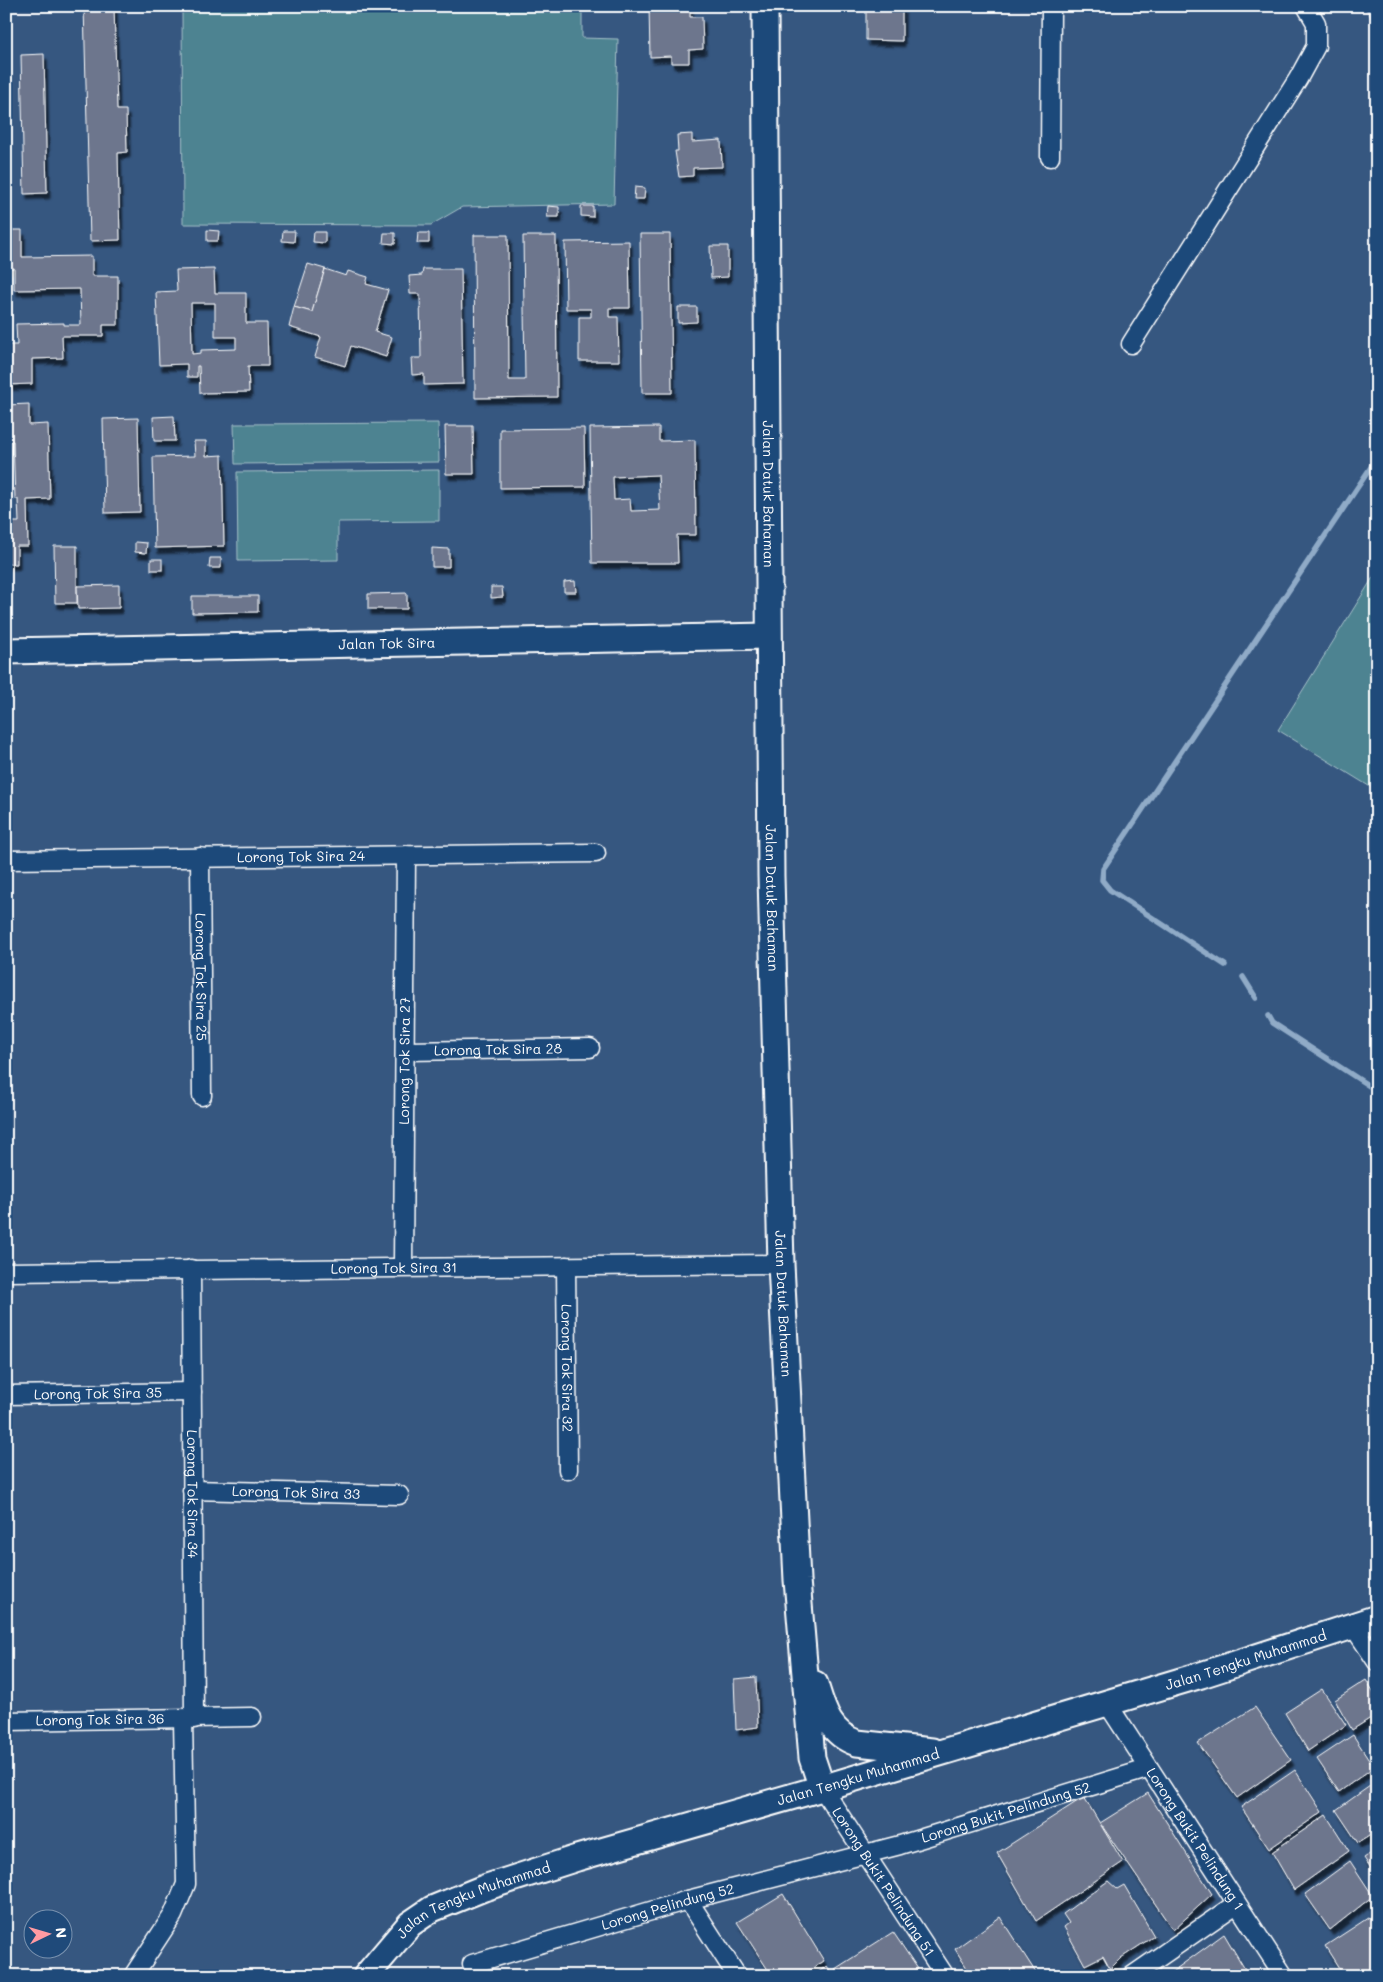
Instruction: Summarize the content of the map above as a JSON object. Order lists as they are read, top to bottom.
{
  "streets": {
    "street": [
      "Jalan Datuk Bahaman",
      "Jalan Tok Sira",
      "Lorong Tok Sira 24",
      "Lorong Tok Sira 25",
      "Lorong Tok Sira 28",
      "Lorong Tok Sira 27",
      "Lorong Tok Sira 31",
      "Lorong Tok Sira 32",
      "Lorong Tok Sira 35",
      "Lorong Tok Sira 33",
      "Lorong Tok Sira 34",
      "Jalan Tengku Muhammad",
      "Lorong Tok Sira 36",
      "Lorong Bukit Pelindung 52",
      "Lorong Bukit Pelindung 1",
      "Lorong Bukit Pelindung 51",
      "Lorong Pelindung 52"
    ]
  },
  "crossings": [
    ["Jalan Datuk Bahaman", "Jalan Tok Sira"],
    ["Jalan Datuk Bahaman", "Lorong Tok Sira 31"],
    ["Jalan Datuk Bahaman", "Jalan Tengku Muhammad"],
    ["Jalan Datuk Bahaman", "Lorong Bukit Pelindung 51"],
    ["Lorong Tok Sira 24", "Lorong Tok Sira 25"],
    ["Lorong Tok Sira 24", "Lorong Tok Sira 27"],
    ["Lorong Tok Sira 28", "Lorong Tok Sira 27"],
    ["Lorong Tok Sira 27", "Lorong Tok Sira 31"],
    ["Lorong Tok Sira 31", "Lorong Tok Sira 32"],
    ["Lorong Tok Sira 31", "Lorong Tok Sira 34"],
    ["Lorong Tok Sira 35", "Lorong Tok Sira 34"],
    ["Lorong Tok Sira 33", "Lorong Tok Sira 34"],
    ["Lorong Tok Sira 34", "Lorong Tok Sira 36"],
    ["Jalan Tengku Muhammad", "Lorong Bukit Pelindung 1"],
    ["Jalan Tengku Muhammad", "Lorong Bukit Pelindung 51"],
    ["Lorong Bukit Pelindung 52", "Lorong Bukit Pelindung 1"],
    ["Lorong Bukit Pelindung 52", "Lorong Bukit Pelindung 51"],
    ["Lorong Bukit Pelindung 52", "Lorong Pelindung 52"],
    ["Lorong Bukit Pelindung 51", "Lorong Pelindung 52"]
  ],
  "north": "right"
}
